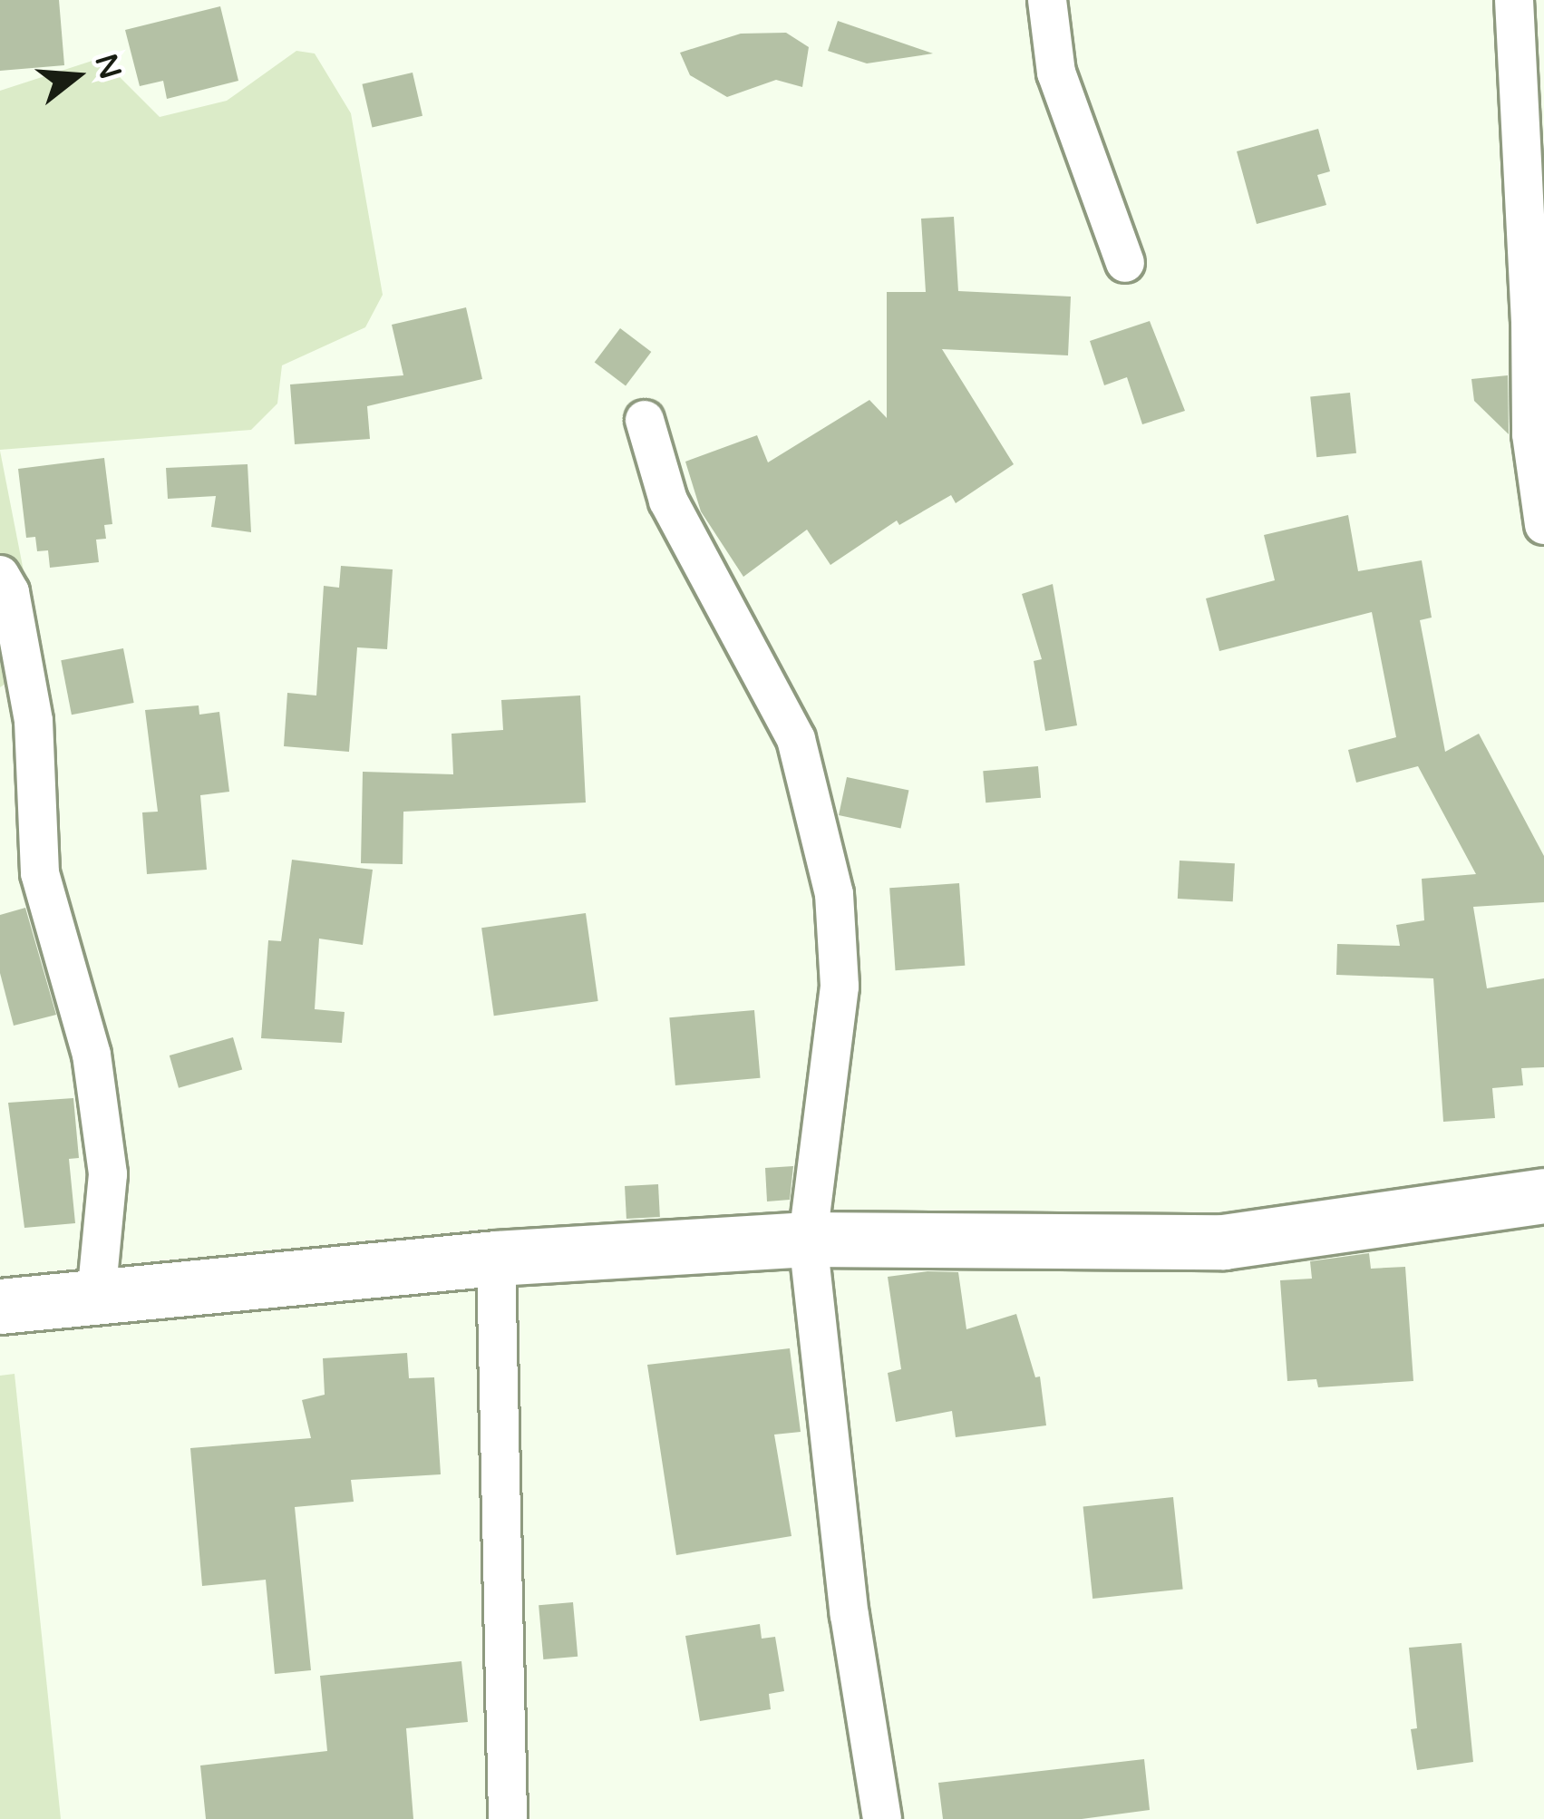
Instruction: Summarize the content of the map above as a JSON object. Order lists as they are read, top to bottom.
{
  "north": "right"
}
